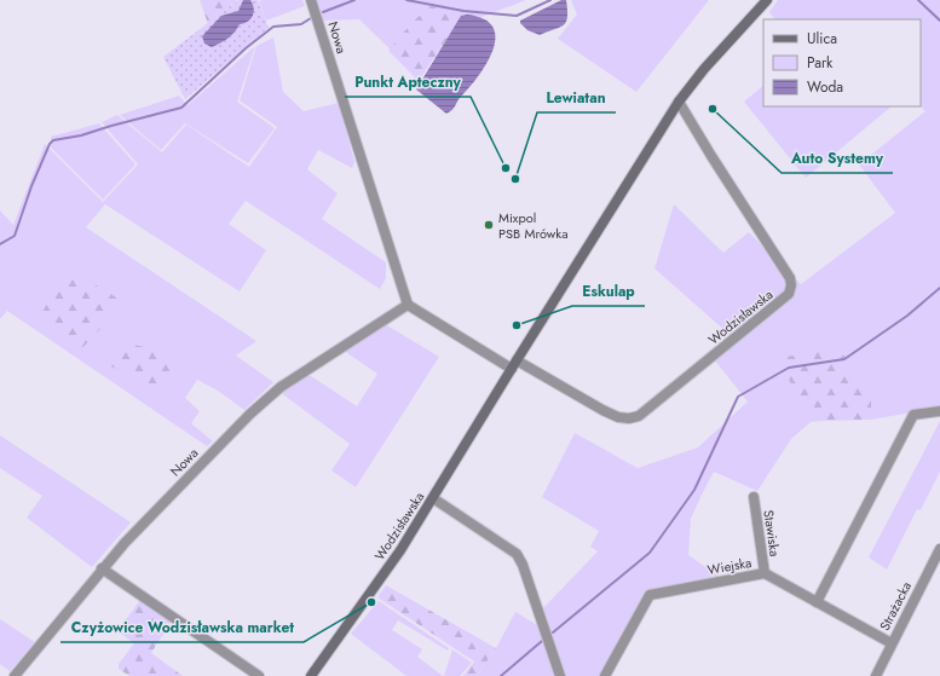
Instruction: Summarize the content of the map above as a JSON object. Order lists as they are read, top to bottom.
{
  "streets": {
    "street": [
      "Nowa",
      "Wodzisławska",
      "Stawiska",
      "Wiejska",
      "Strażacka"
    ]
  },
  "crossings": [
    ["Stawiska", "Wiejska"],
    ["Wiejska", "Strażacka"]
  ],
  "places": [
    "Auto Systemy",
    "Punkt Apteczny",
    "Lewiatan",
    "Mixpol PSB Mrówka",
    "Eskulap",
    "Czyżowice Wodzisławska market"
  ],
  "legend": ["Ulica", "Park", "Woda"]
}
